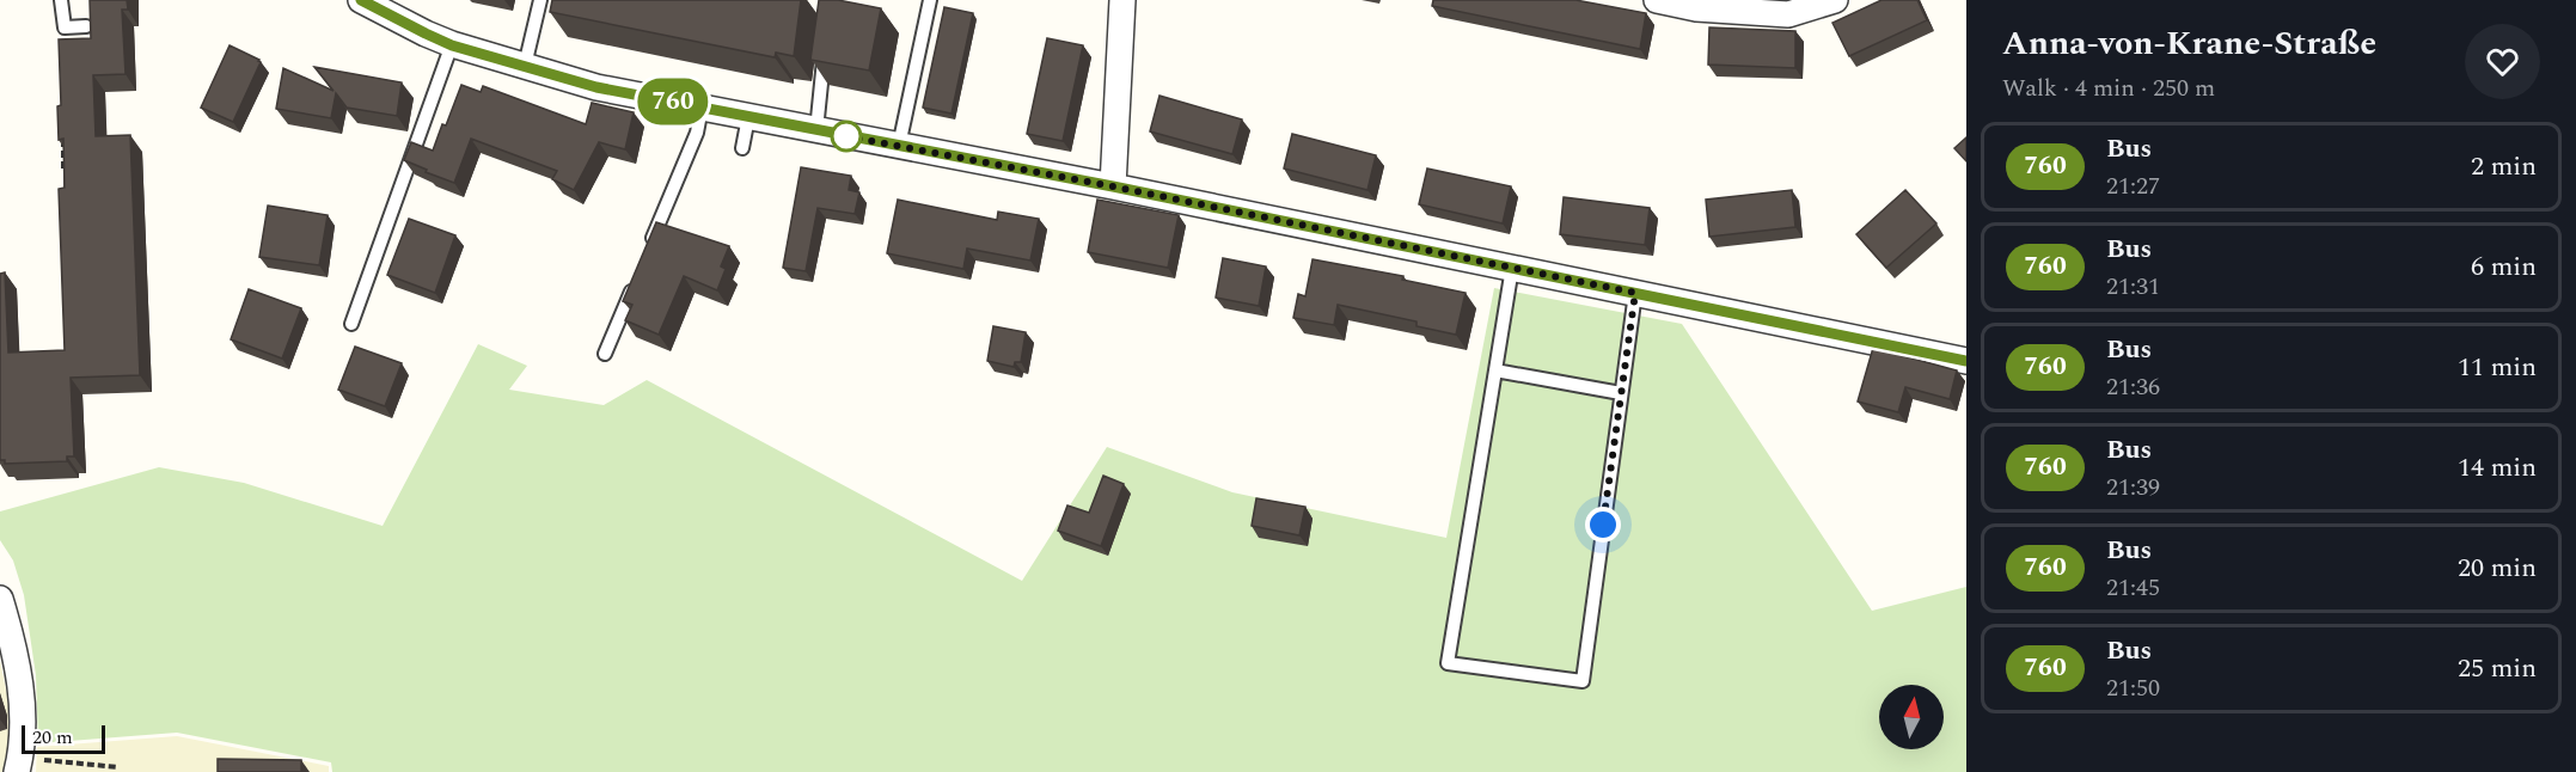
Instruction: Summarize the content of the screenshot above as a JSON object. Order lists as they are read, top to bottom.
{
  "lines": ["bus line 760"],
  "scale_bar": "20 m",
  "north": "top",
  "page": {
    "on_map": "760",
    "heading": ["Anna-von-Krane-Straße", "Walk · 4 min · 250 m"],
    "list": [
      {
        "mark": "760",
        "name": "Bus",
        "note": "21:27",
        "value": "2 min"
      },
      {
        "mark": "760",
        "name": "Bus",
        "note": "21:31",
        "value": "6 min"
      },
      {
        "mark": "760",
        "name": "Bus",
        "note": "21:36",
        "value": "11 min"
      },
      {
        "mark": "760",
        "name": "Bus",
        "note": "21:39",
        "value": "14 min"
      },
      {
        "mark": "760",
        "name": "Bus",
        "note": "21:45",
        "value": "20 min"
      },
      {
        "mark": "760",
        "name": "Bus",
        "note": "21:50",
        "value": "25 min"
      }
    ],
    "scale": "20 m"
  }
}
